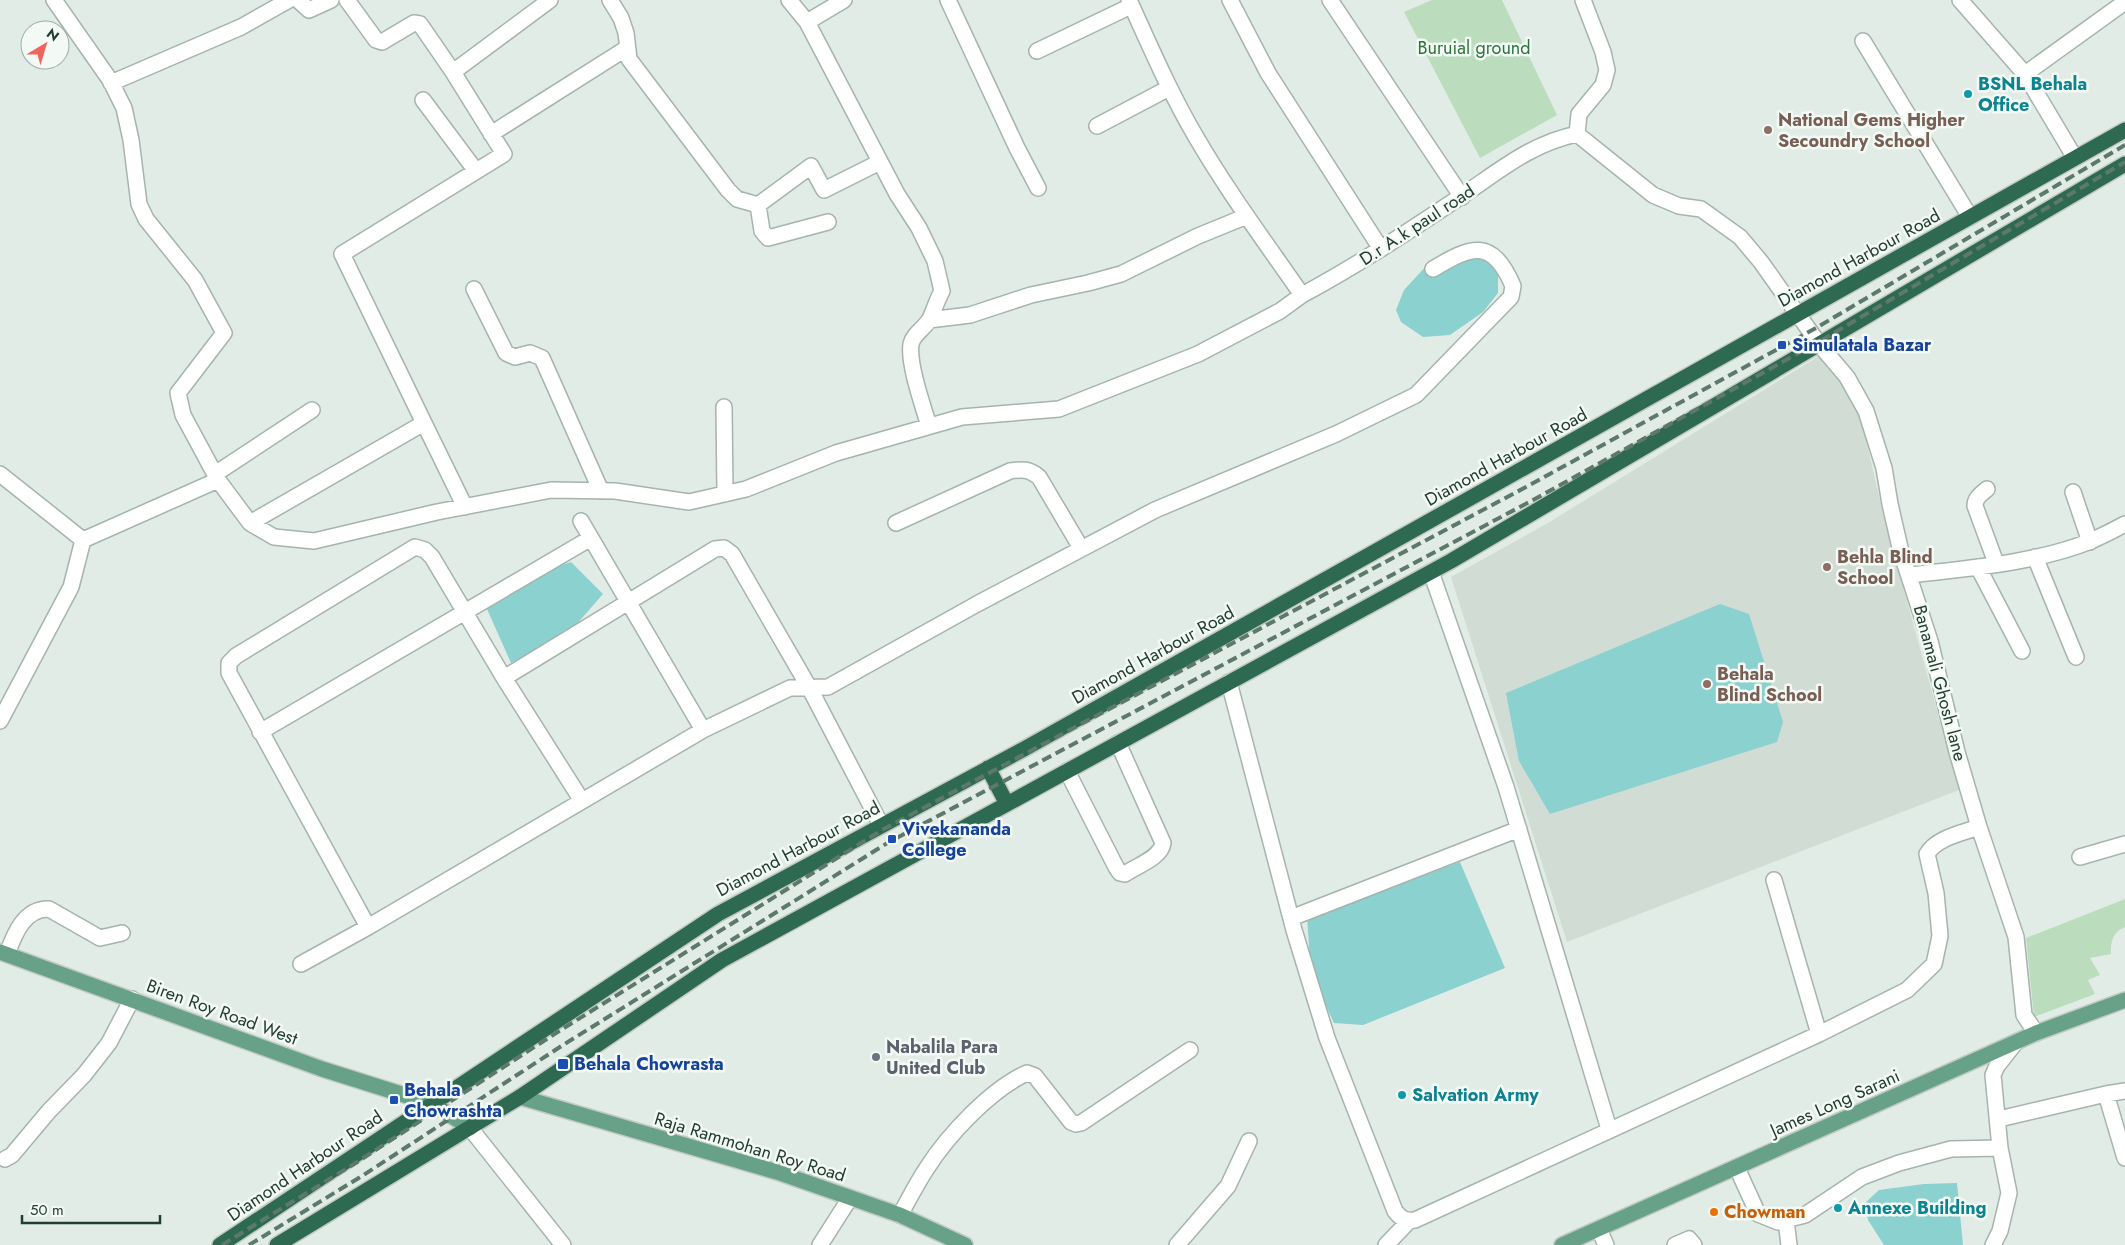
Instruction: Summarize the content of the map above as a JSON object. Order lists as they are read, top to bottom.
{
  "streets": {
    "highway": ["Diamond Harbour Road"],
    "main road": ["Biren Roy Road West", "James Long Sarani", "Raja Rammohan Roy Road"],
    "street": ["D.r A.k paul road", "Banamali Ghosh lane"]
  },
  "crossings": [
    ["Diamond Harbour Road", "Banamali Ghosh lane"],
    ["Diamond Harbour Road", "Biren Roy Road West"],
    ["Banamali Ghosh lane", "James Long Sarani"]
  ],
  "parks": ["Buruial ground"],
  "places": {
    "other": [
      "BSNL Behala Office",
      "National Gems Higher Secoundry School",
      "Behla Blind School",
      "Behala Blind School",
      "Nabalila Para United Club",
      "Salvation Army",
      "Annexe Building",
      "Chowman"
    ],
    "transit": [
      "Simulatala Bazar",
      "Vivekananda College",
      "Behala Chowrasta",
      "Behala Chowrashta"
    ]
  },
  "scale_bar": "50 m",
  "north": "top right"
}
